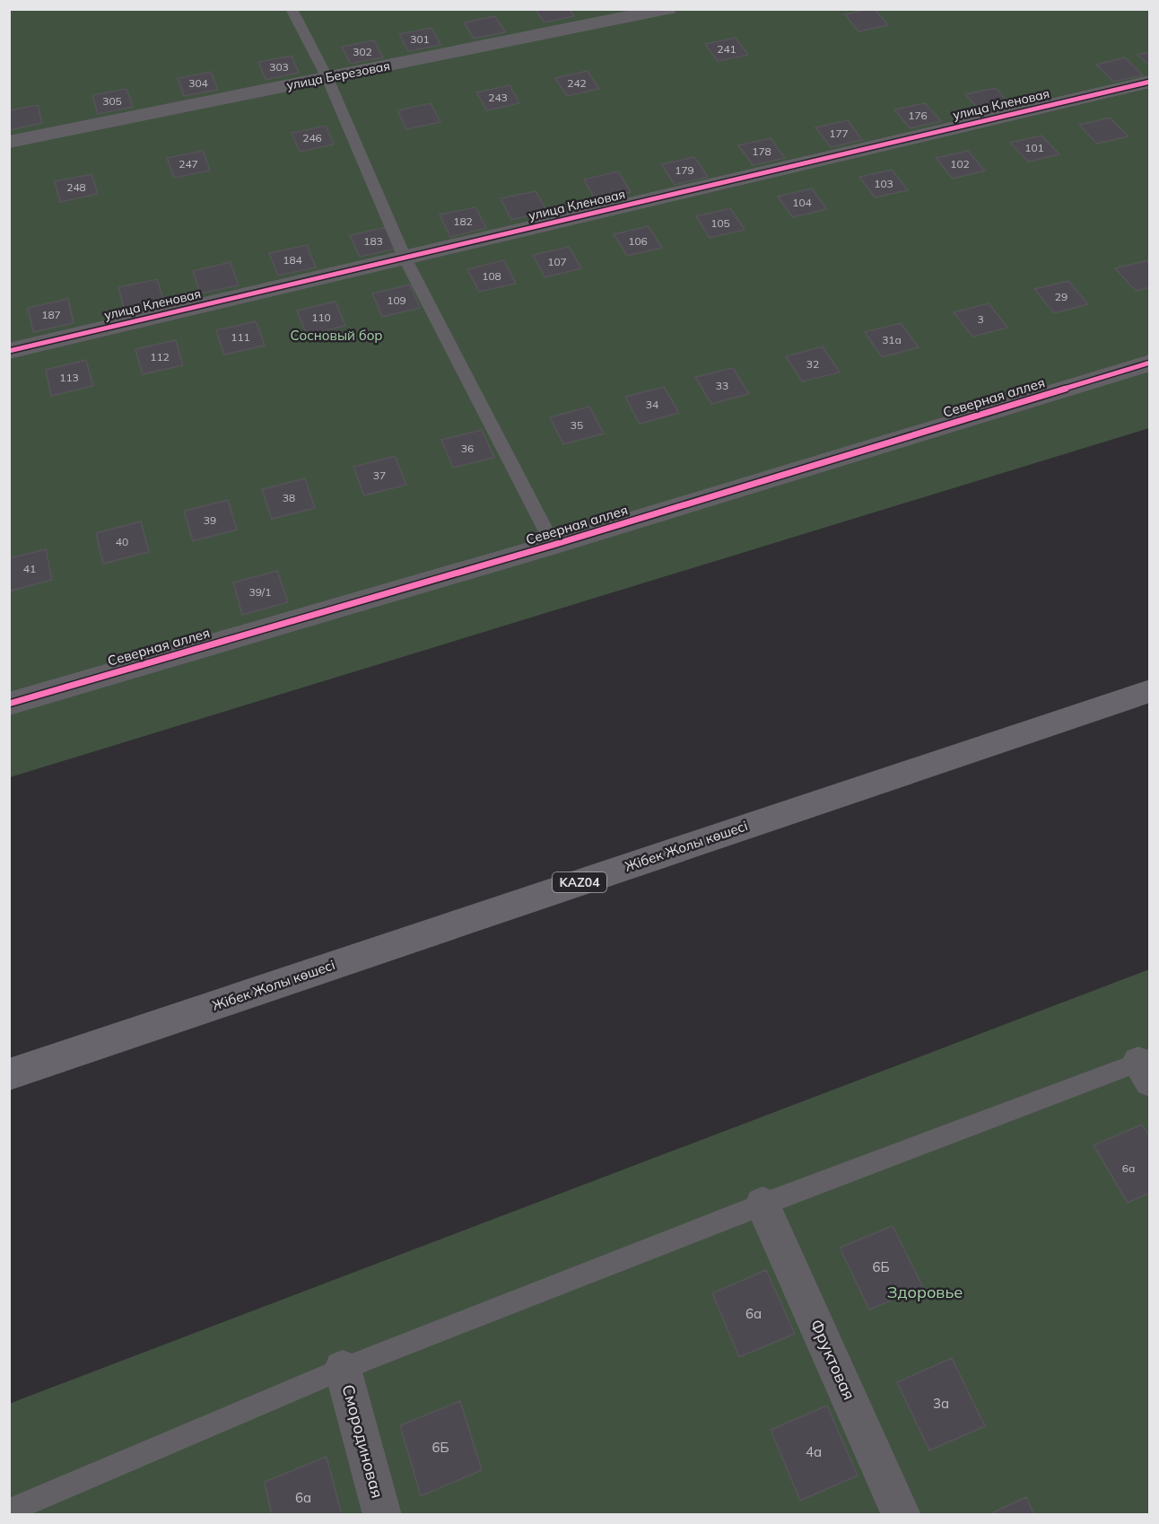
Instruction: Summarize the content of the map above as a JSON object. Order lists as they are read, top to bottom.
{
  "streets": {
    "highway": ["Жібек Жолы көшесі", "KАZ04"],
    "street": [
      "улица Березовая",
      "улица Кленовая",
      "Северная аллея",
      "Фруктовая",
      "Смородиновая"
    ]
  },
  "parks": ["Сосновый бор", "Здоровье"],
  "house_numbers": [
    "301",
    "241",
    "302",
    "303",
    "304",
    "242",
    "243",
    "305",
    "176",
    "177",
    "246",
    "101",
    "178",
    "247",
    "102",
    "179",
    "103",
    "248",
    "104",
    "182",
    "105",
    "183",
    "106",
    "184",
    "107",
    "108",
    "29",
    "109",
    "187",
    "110",
    "3",
    "111",
    "31а",
    "112",
    "32",
    "113",
    "33",
    "34",
    "35",
    "36",
    "37",
    "38",
    "39",
    "40",
    "41",
    "39/1",
    "6а",
    "6Б",
    "6а",
    "3а",
    "6Б",
    "4а",
    "6а"
  ]
}
